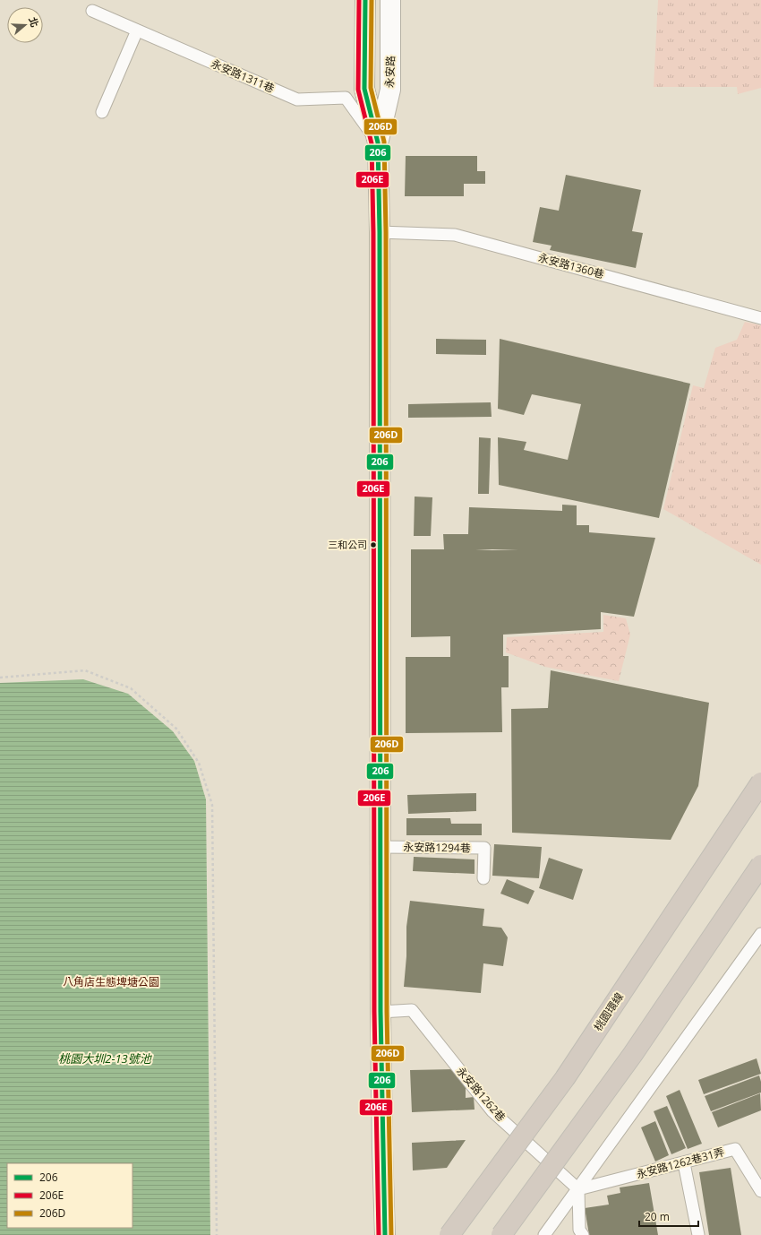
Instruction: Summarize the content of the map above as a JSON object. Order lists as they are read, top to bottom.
{
  "streets": {
    "highway": ["桃園環線"],
    "main road": ["永安路"],
    "lane": [
      "永安路1311巷",
      "永安路1360巷",
      "永安路1294巷",
      "永安路1262巷",
      "永安路1262巷31弄"
    ]
  },
  "crossings": [
    ["永安路", "永安路1311巷"],
    ["永安路", "永安路1360巷"],
    ["永安路", "永安路1294巷"],
    ["永安路", "永安路1262巷"],
    ["永安路1262巷", "永安路1262巷31弄"]
  ],
  "water": ["桃園大圳2-13號池"],
  "parks": ["八角店生態埤塘公園"],
  "places": ["三和公司"],
  "lines": ["transit line 206", "transit line 206E", "transit line 206D"],
  "legend": ["206", "206E", "206D"],
  "scale_bar": "20 m",
  "north": "right"
}
